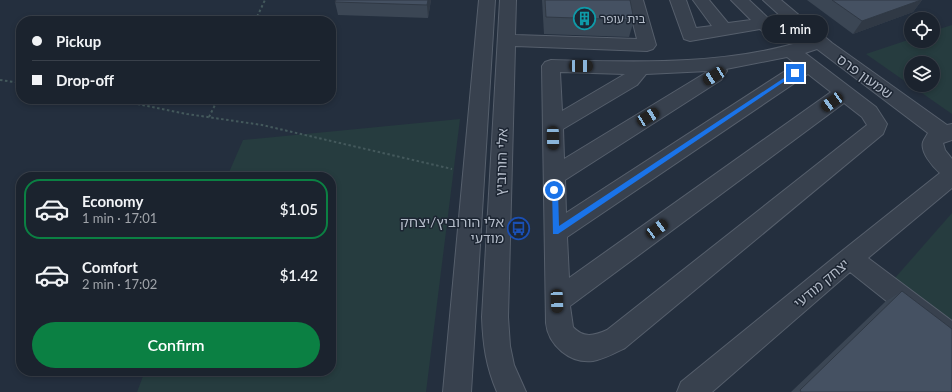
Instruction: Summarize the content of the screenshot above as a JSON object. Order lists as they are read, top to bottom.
{
  "streets": {
    "street": ["שמעון פרס", "אלי הורוביץ", "יצחק מודעי"]
  },
  "places": {
    "building": ["בית עופר"],
    "bus stop": ["אלי הורוביץ/יצחק מודעי"]
  },
  "page": {
    "bubble": "1 min",
    "banner": ["Pickup", "Drop-off"],
    "list": [
      {
        "name": "Economy",
        "note": "1 min · 17:01",
        "value": "$1.05"
      },
      {
        "name": "Comfort",
        "note": "2 min · 17:02",
        "value": "$1.42"
      }
    ],
    "buttons": "Confirm"
  }
}
